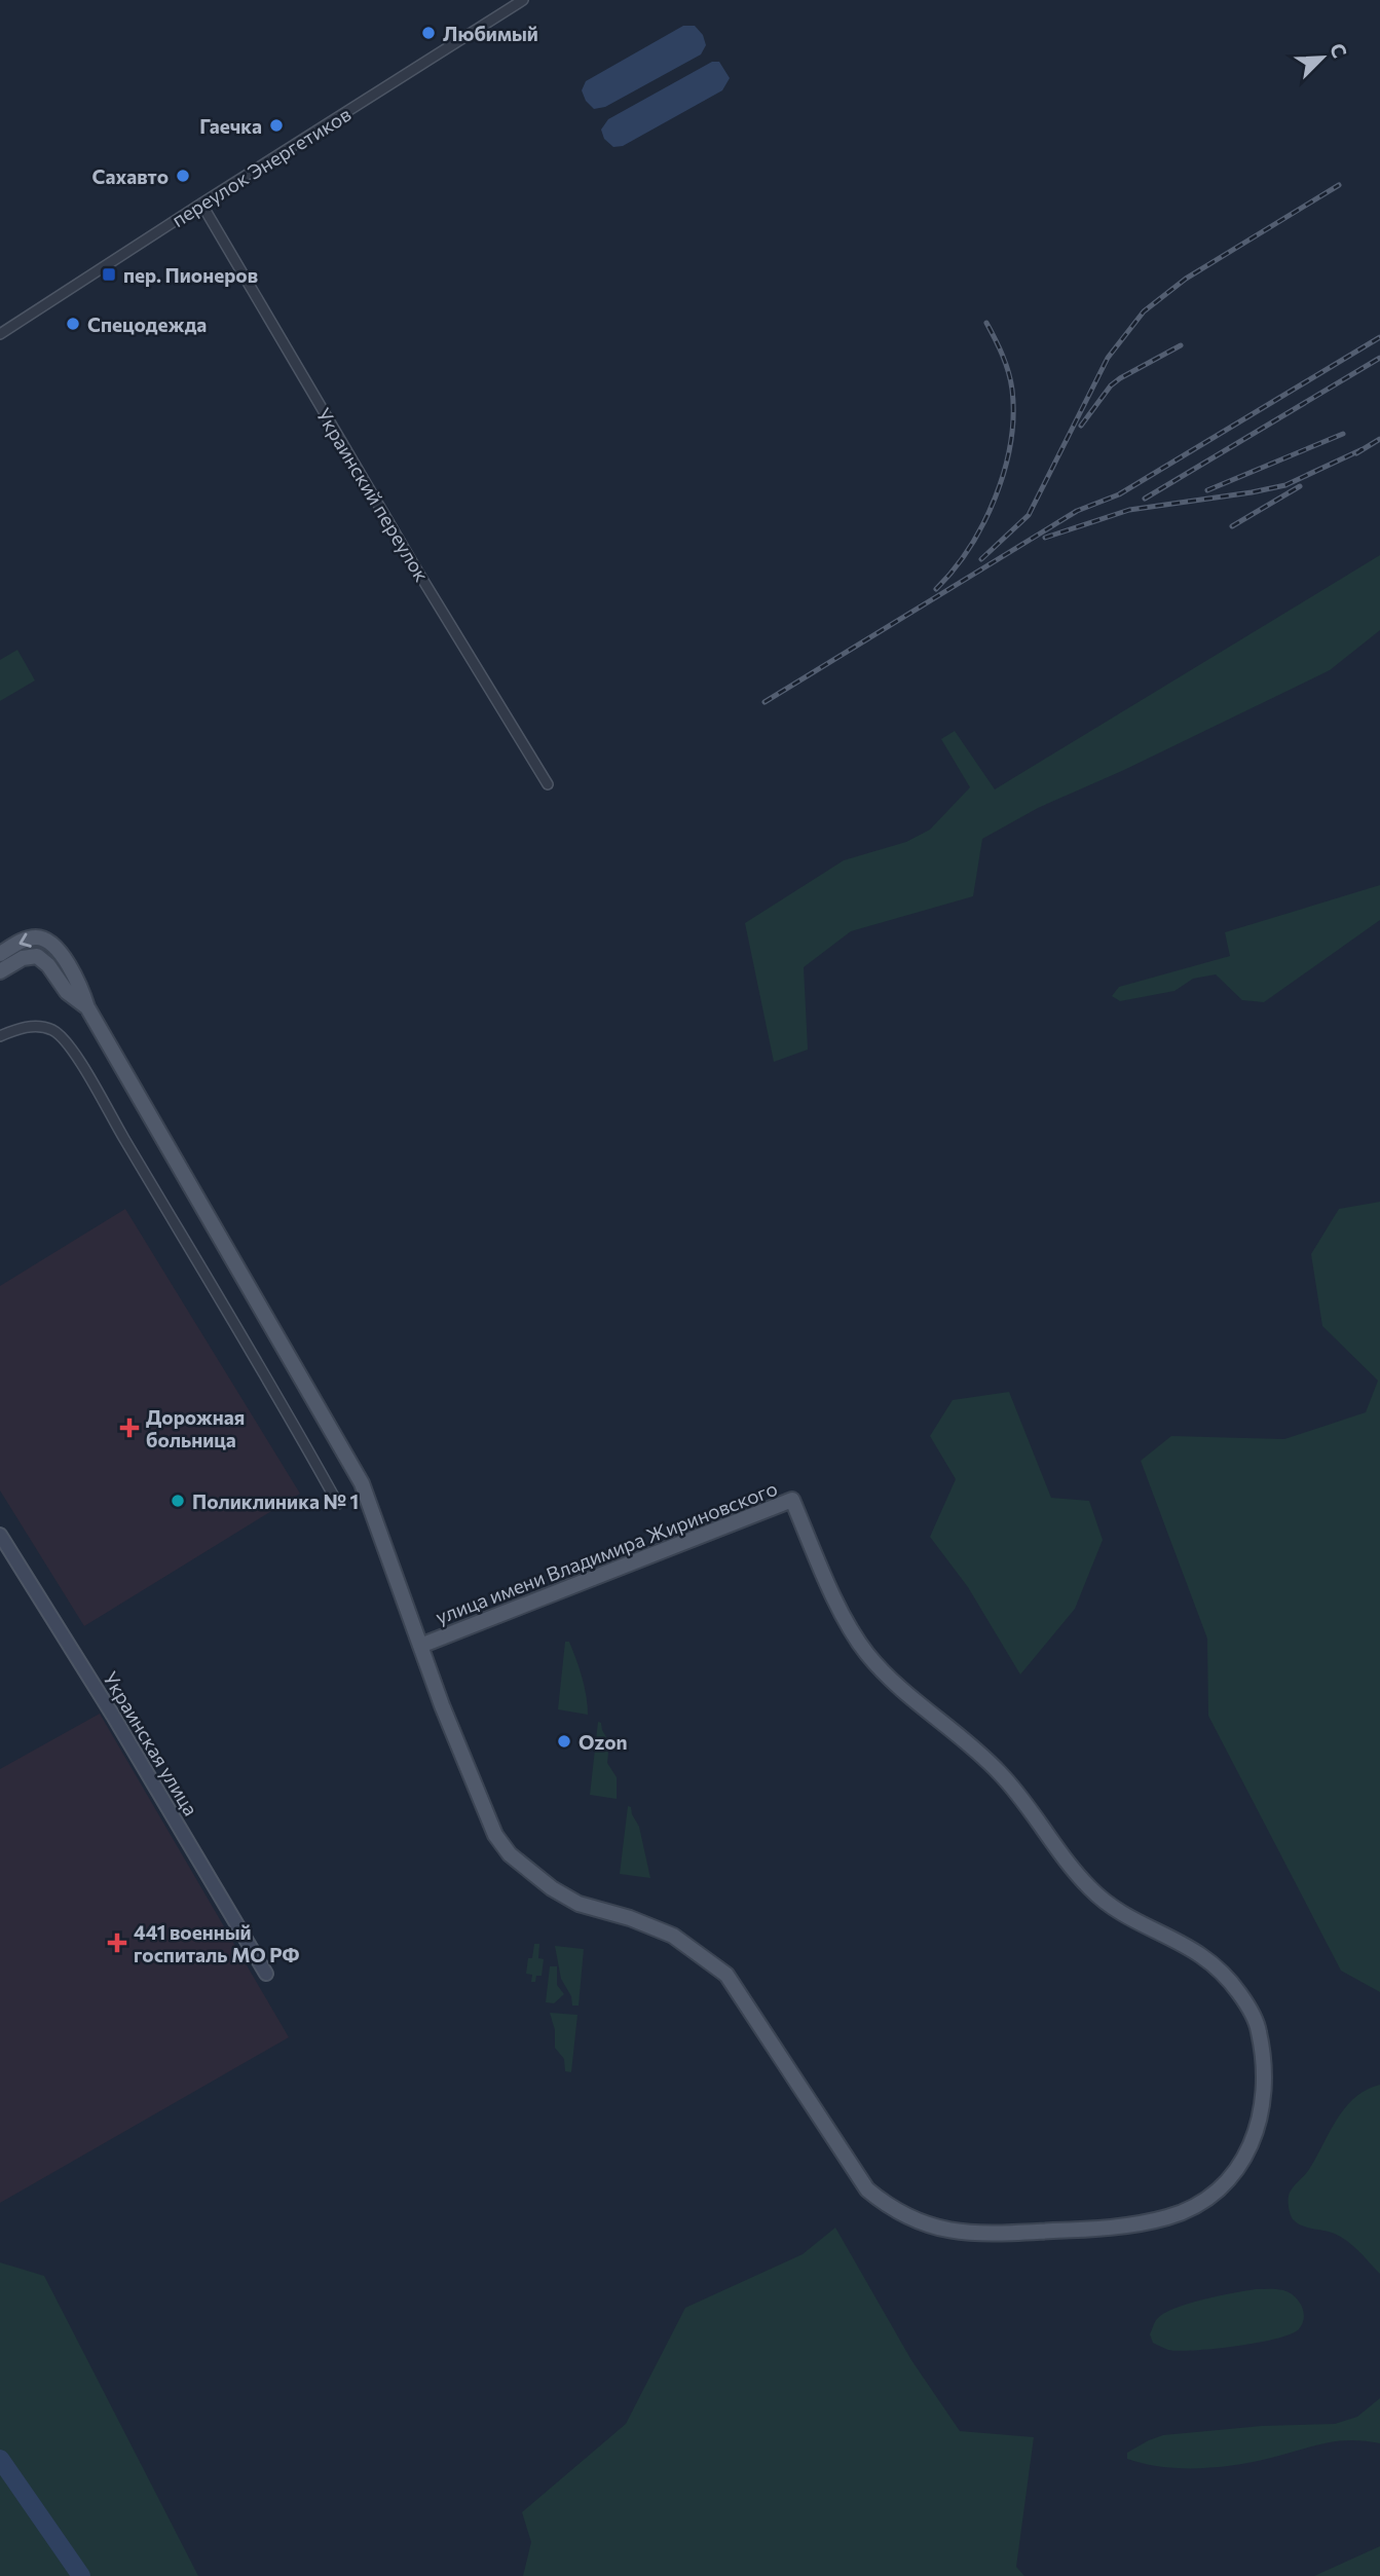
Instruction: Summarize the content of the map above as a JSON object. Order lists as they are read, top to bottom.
{
  "streets": {
    "main road": ["улица имени Владимира Жириновского"],
    "street": ["переулок Энергетиков", "Украинский переулок", "Украинская улица"]
  },
  "crossings": [
    ["переулок Энергетиков", "Украинский переулок"]
  ],
  "places": {
    "other": [
      "Любимый",
      "Гаечка",
      "Сахавто",
      "Спецодежда",
      "Поликлиника № 1",
      "Ozon"
    ],
    "transit": ["пер. Пионеров"],
    "health": ["Дорожная больница", "441 военный госпиталь МО РФ"]
  },
  "north": "top right"
}
